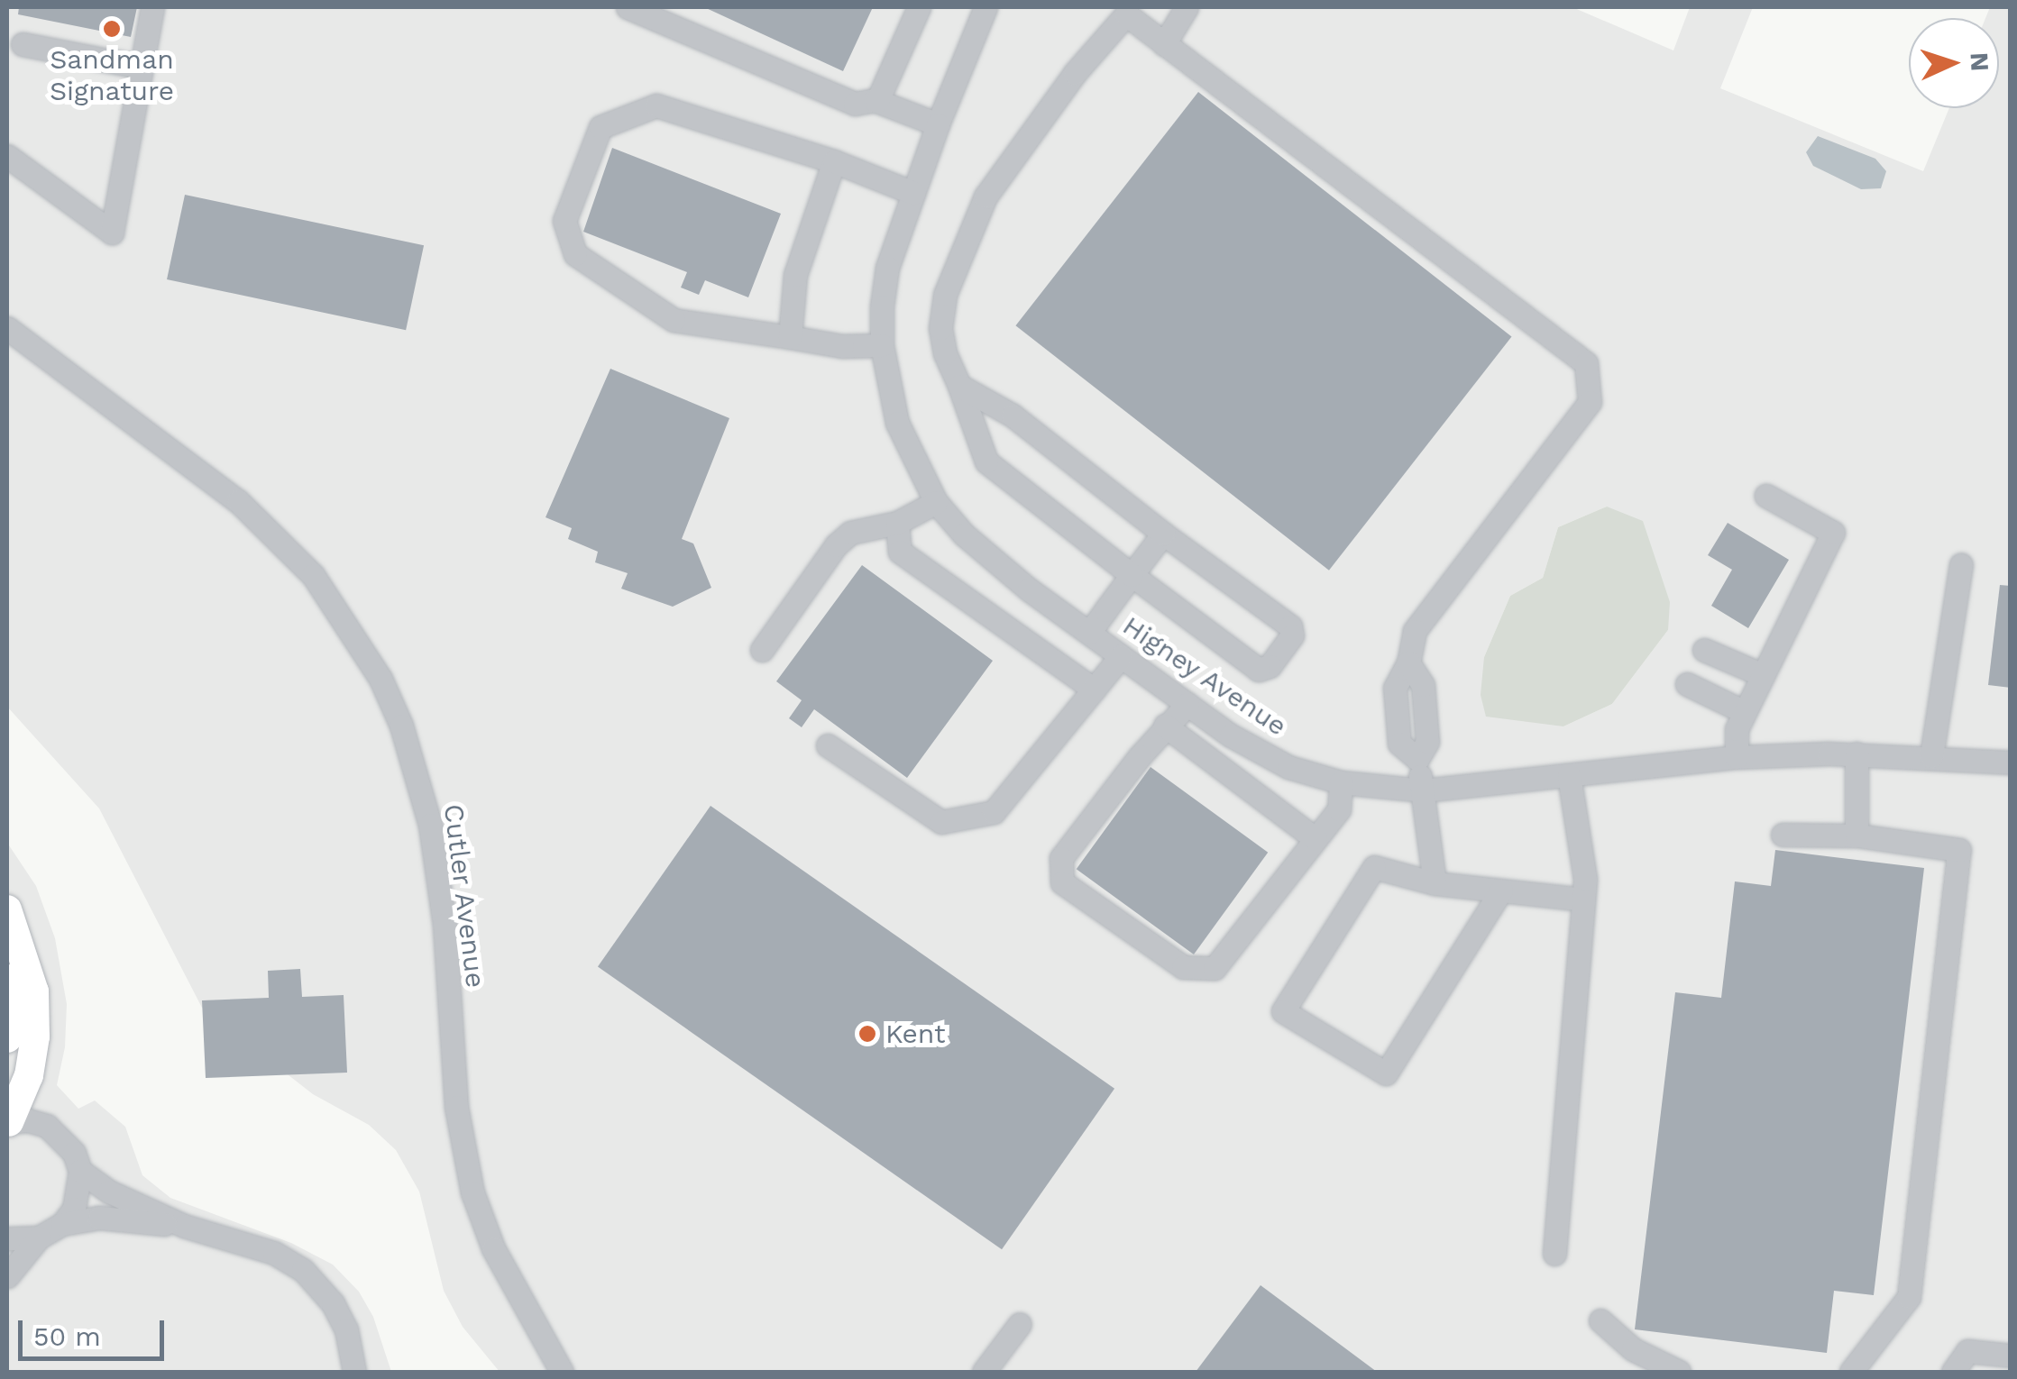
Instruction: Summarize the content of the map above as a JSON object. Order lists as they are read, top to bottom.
{
  "streets": {
    "street": ["Higney Avenue", "Cutler Avenue"]
  },
  "places": ["Sandman Signature", "Kent"],
  "scale_bar": "50 m",
  "north": "right"
}
